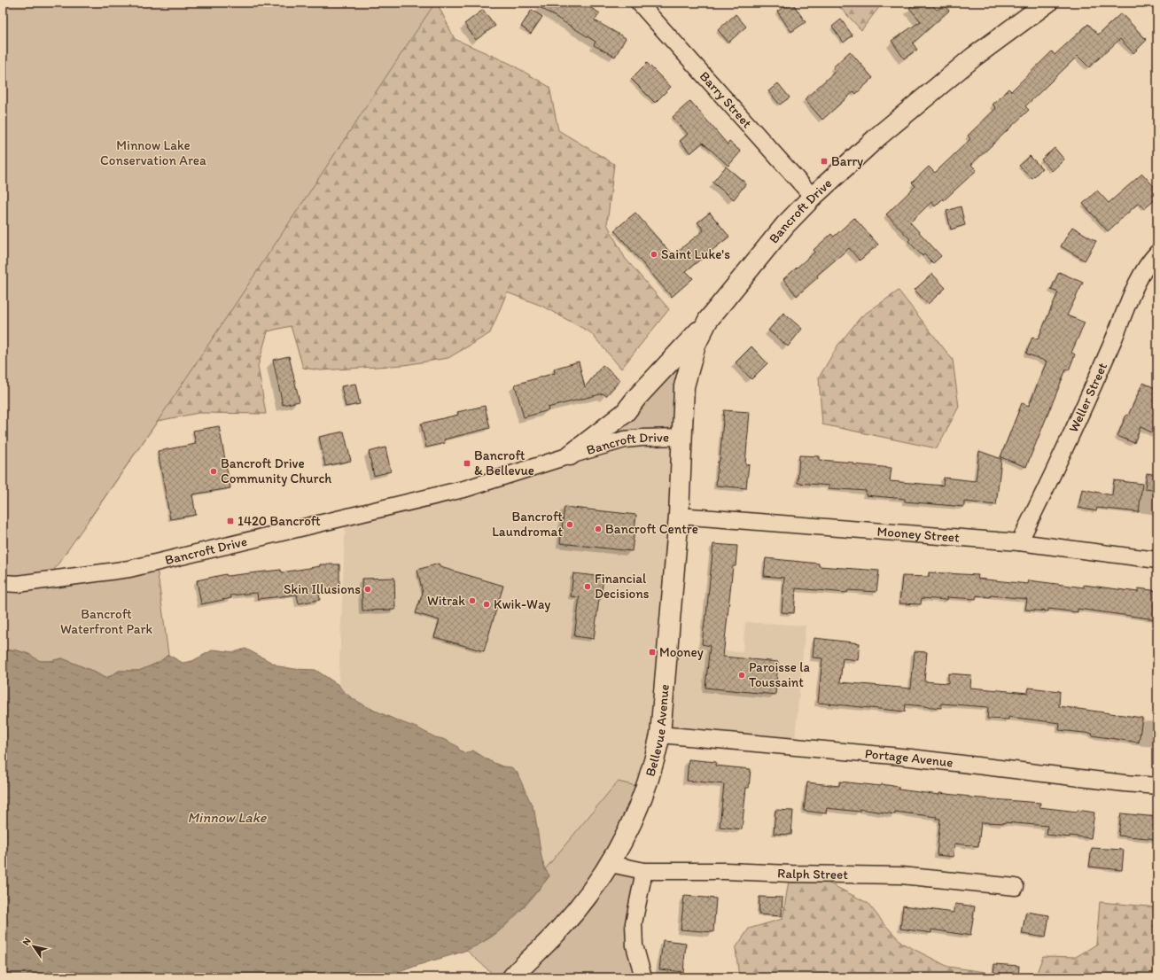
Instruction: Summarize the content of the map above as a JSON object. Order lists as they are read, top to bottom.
{
  "streets": {
    "main road": ["Bancroft Drive", "Bellevue Avenue"],
    "street": [
      "Barry Street",
      "Weller Street",
      "Mooney Street",
      "Portage Avenue",
      "Ralph Street"
    ]
  },
  "crossings": [
    ["Barry Street", "Bancroft Drive"],
    ["Bancroft Drive", "Bellevue Avenue"],
    ["Weller Street", "Mooney Street"],
    ["Mooney Street", "Bellevue Avenue"],
    ["Bellevue Avenue", "Portage Avenue"],
    ["Bellevue Avenue", "Ralph Street"]
  ],
  "water": ["Minnow Lake"],
  "parks": ["Minnow Lake Conservation Area", "Bancroft Waterfront Park"],
  "places": {
    "transit": [
      "Barry",
      "Bancroft & Bellevue",
      "1420 Bancroft",
      "Mooney"
    ],
    "other": [
      "Saint Luke's",
      "Bancroft Drive Community Church",
      "Bancroft Laundromat",
      "Bancroft Centre",
      "Financial Decisions",
      "Skin Illusions",
      "Witrak",
      "Kwik-Way",
      "Paroisse la Toussaint"
    ]
  },
  "north": "top left"
}
